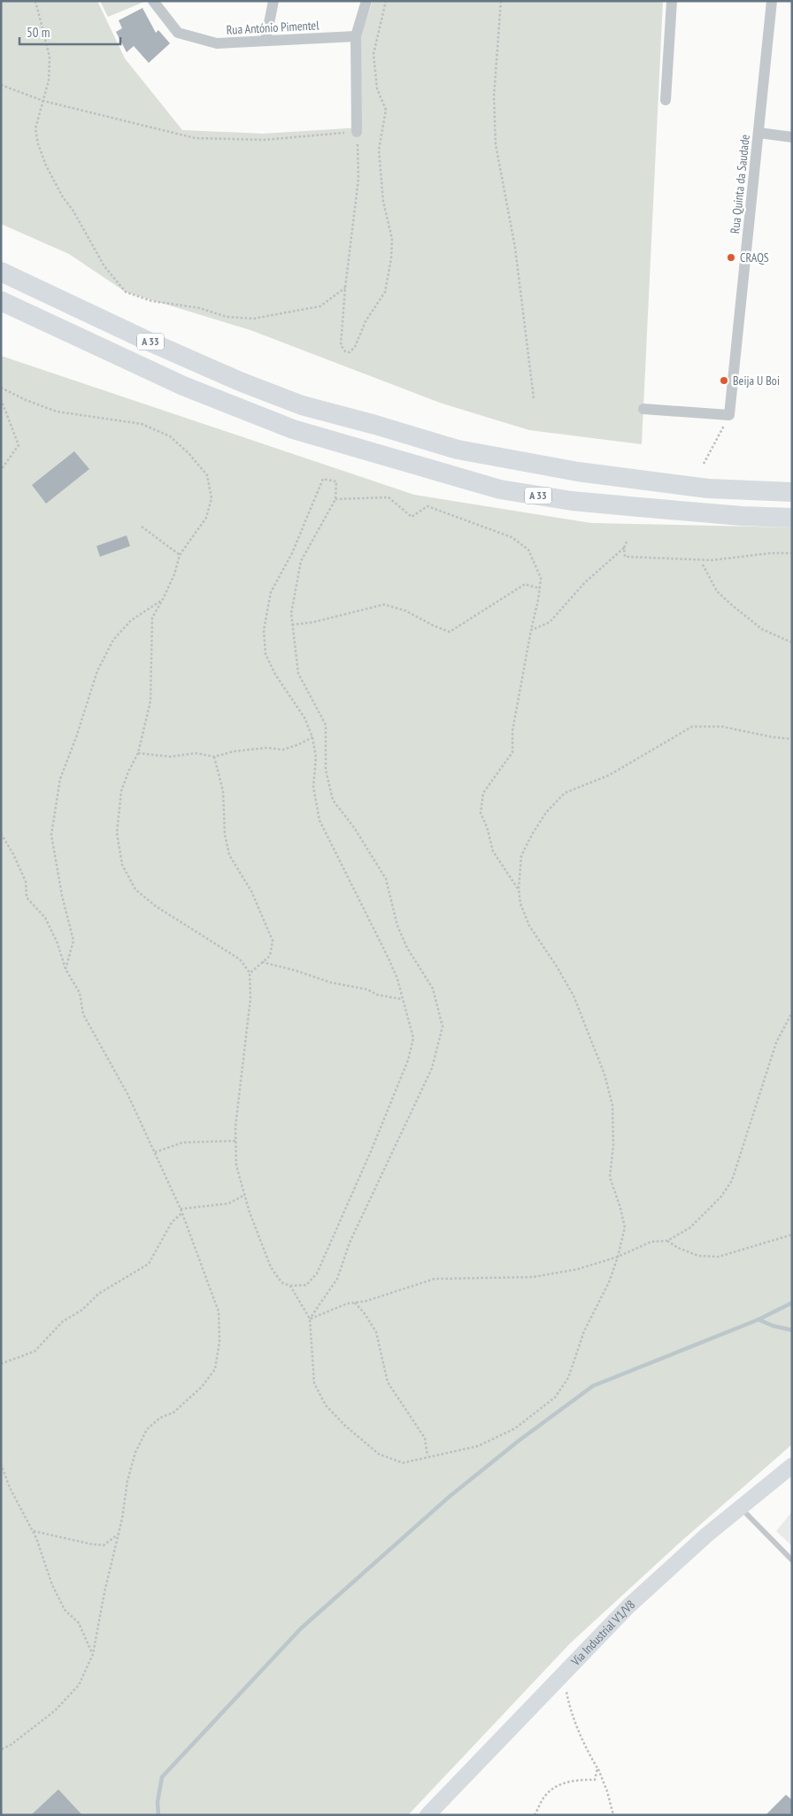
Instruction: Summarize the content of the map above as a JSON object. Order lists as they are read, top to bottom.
{
  "streets": {
    "highway": ["A 33"],
    "main road": ["Via Industrial V1/V8"],
    "street": ["Rua António Pimentel", "Rua Quinta da Saudade"]
  },
  "places": ["CRAQS", "Beija U Boi"],
  "scale_bar": "50 m"
}
